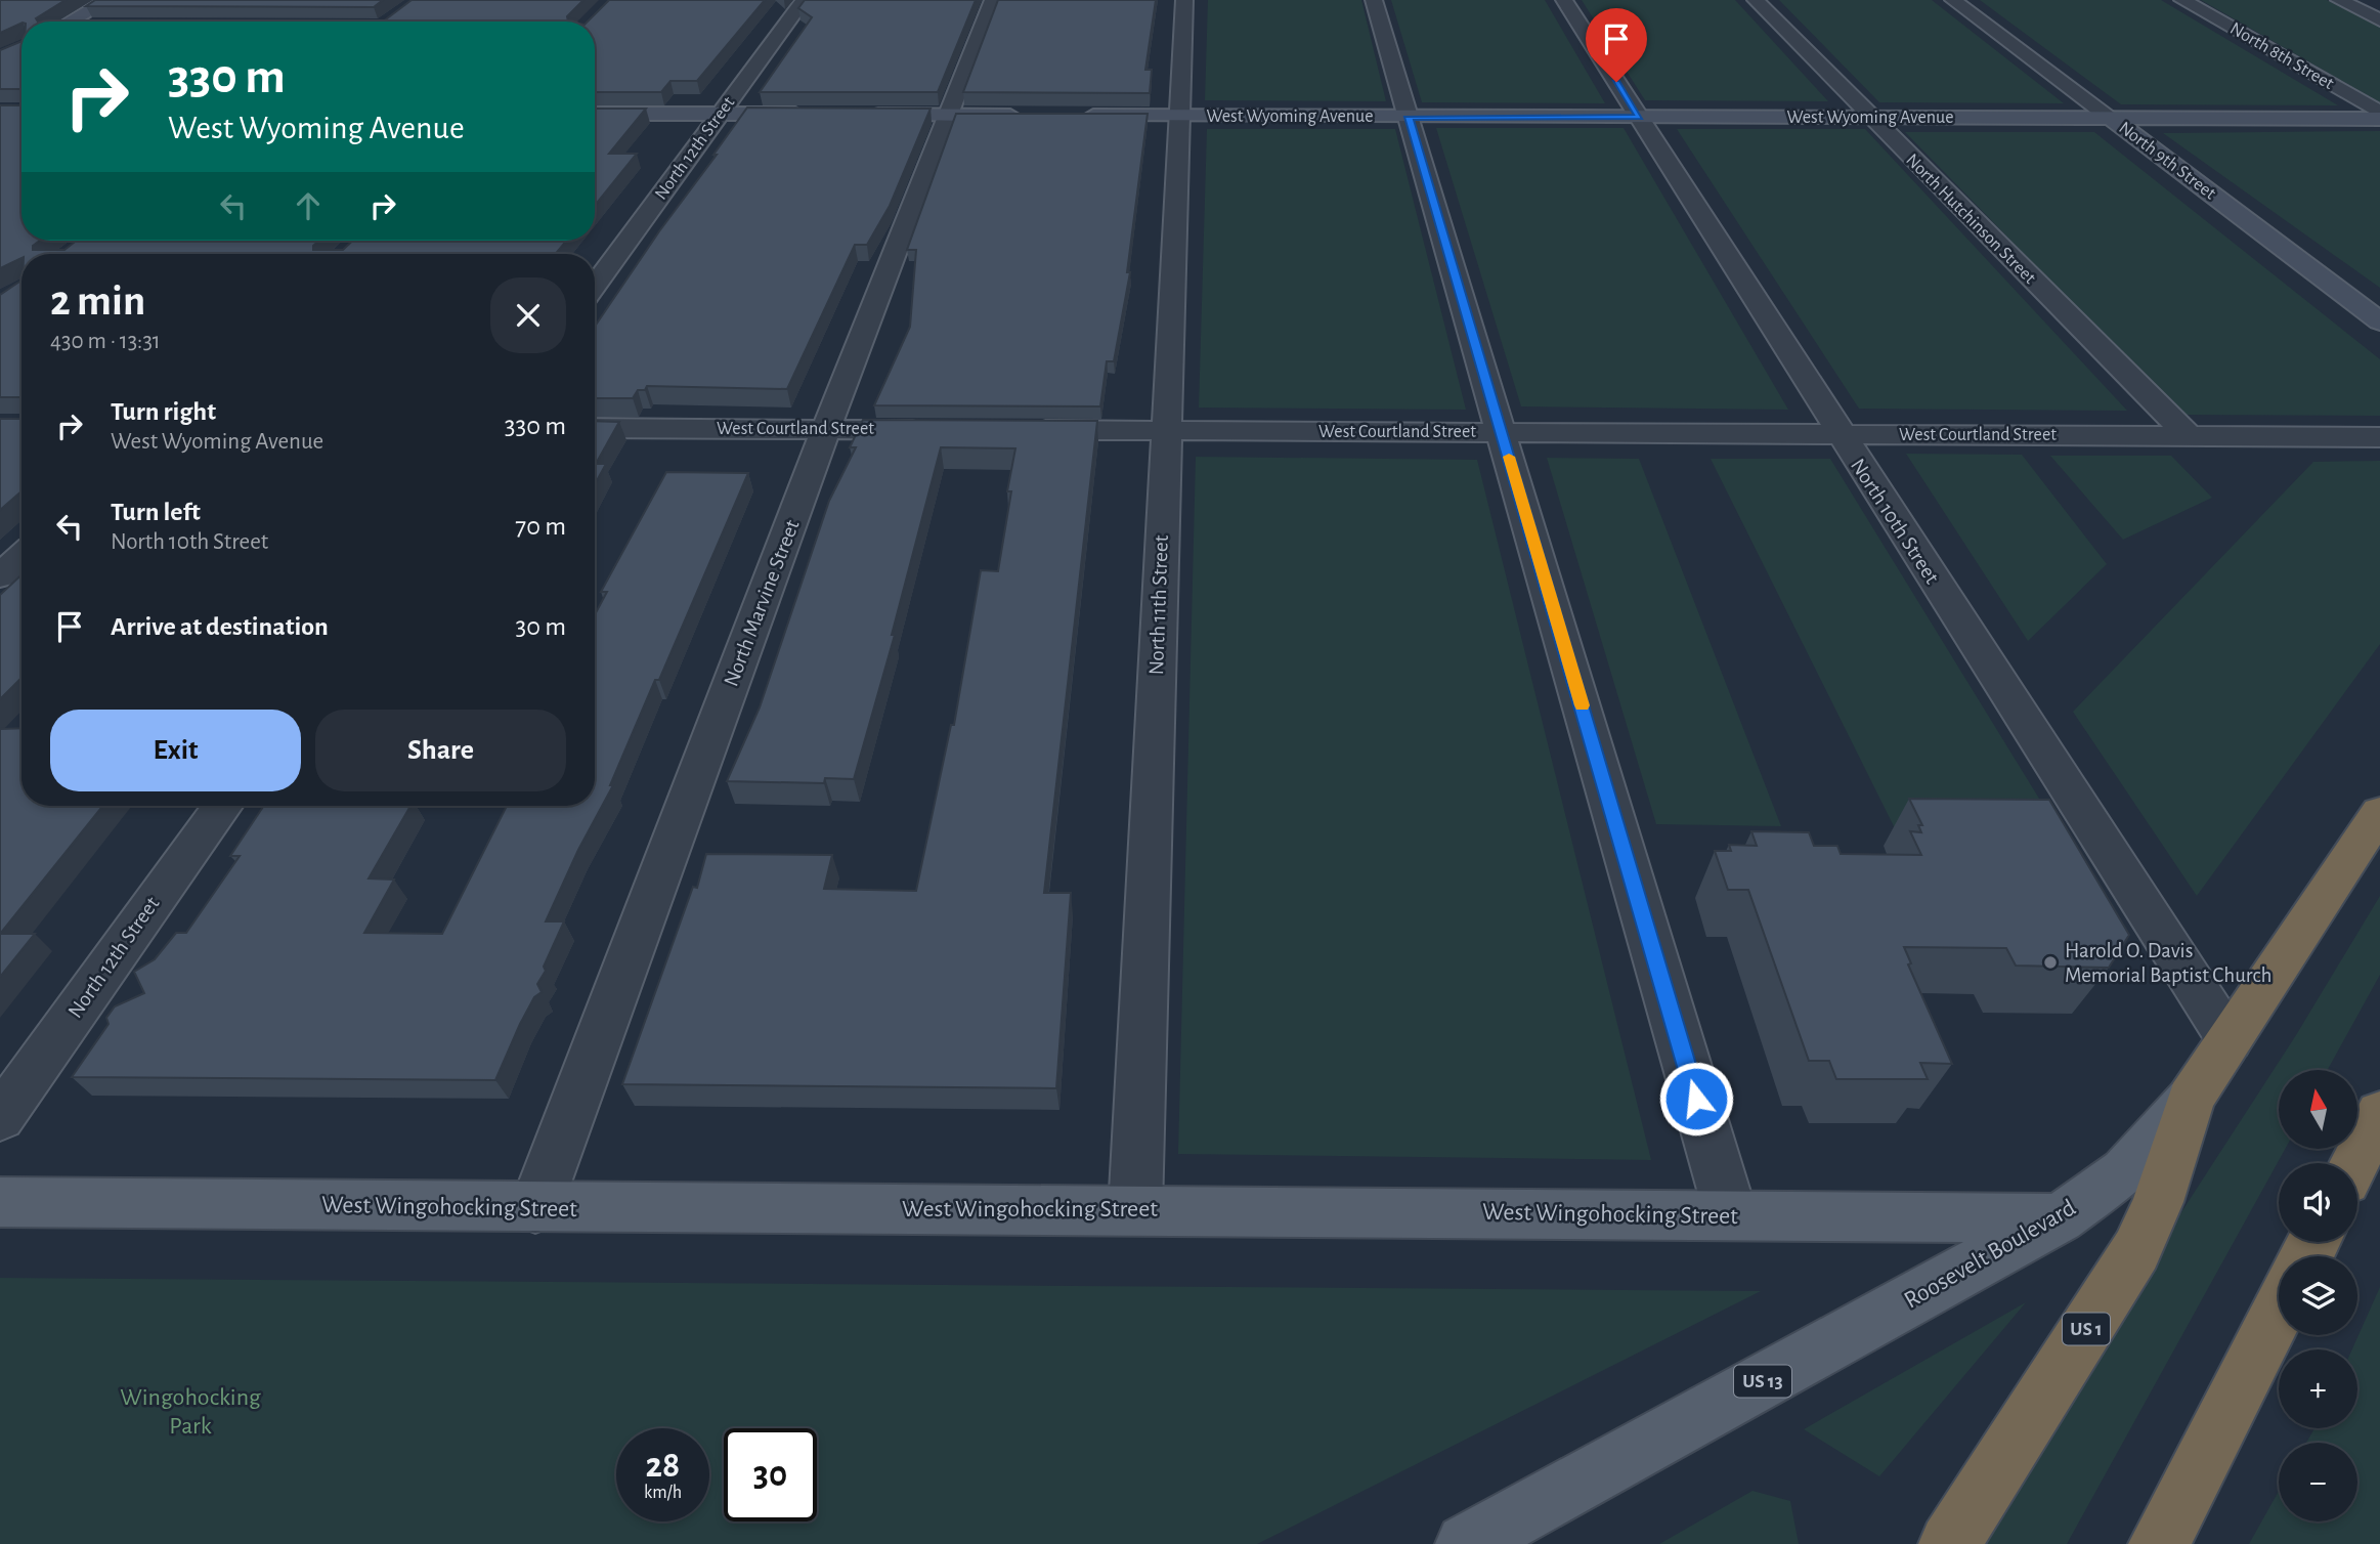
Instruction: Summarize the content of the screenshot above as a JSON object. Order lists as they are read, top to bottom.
{
  "streets": {
    "highway": ["Roosevelt Boulevard", "US 1"],
    "main road": ["West Wingohocking Street", "US 13"],
    "street": [
      "North 8th Street",
      "West Wyoming Avenue",
      "North 12th Street",
      "North 9th Street",
      "North Hutchinson Street",
      "West Courtland Street",
      "North 10th Street",
      "North Marvine Street",
      "North 11th Street"
    ]
  },
  "crossings": [
    ["West Wyoming Avenue", "North 9th Street"],
    ["West Wyoming Avenue", "North Hutchinson Street"],
    ["West Wyoming Avenue", "North 10th Street"],
    ["West Wyoming Avenue", "North 11th Street"],
    ["North Hutchinson Street", "West Courtland Street"],
    ["West Courtland Street", "North 10th Street"],
    ["West Courtland Street", "North Marvine Street"],
    ["West Courtland Street", "North 11th Street"],
    ["North 10th Street", "Roosevelt Boulevard"],
    ["North Marvine Street", "West Wingohocking Street"],
    ["North 11th Street", "West Wingohocking Street"],
    ["West Wingohocking Street", "Roosevelt Boulevard"],
    ["Roosevelt Boulevard", "US 1"]
  ],
  "parks": ["Wingohocking Park"],
  "places": ["Harold O. Davis Memorial Baptist Church"],
  "north": "top",
  "page": {
    "turn": ["330 m", "West Wyoming Avenue"],
    "heading": ["2 min", "430 m · 13:31"],
    "list": [
      {
        "name": "Turn right",
        "note": "West Wyoming Avenue",
        "value": "330 m"
      },
      {
        "name": "Turn left",
        "note": "North 10th Street",
        "value": "70 m"
      },
      {
        "name": "Arrive at destination",
        "value": "30 m"
      }
    ],
    "buttons": ["Exit", "Share"],
    "map_buttons": ["+", "−"],
    "speed": "28 km/h",
    "limit": "30"
  }
}
